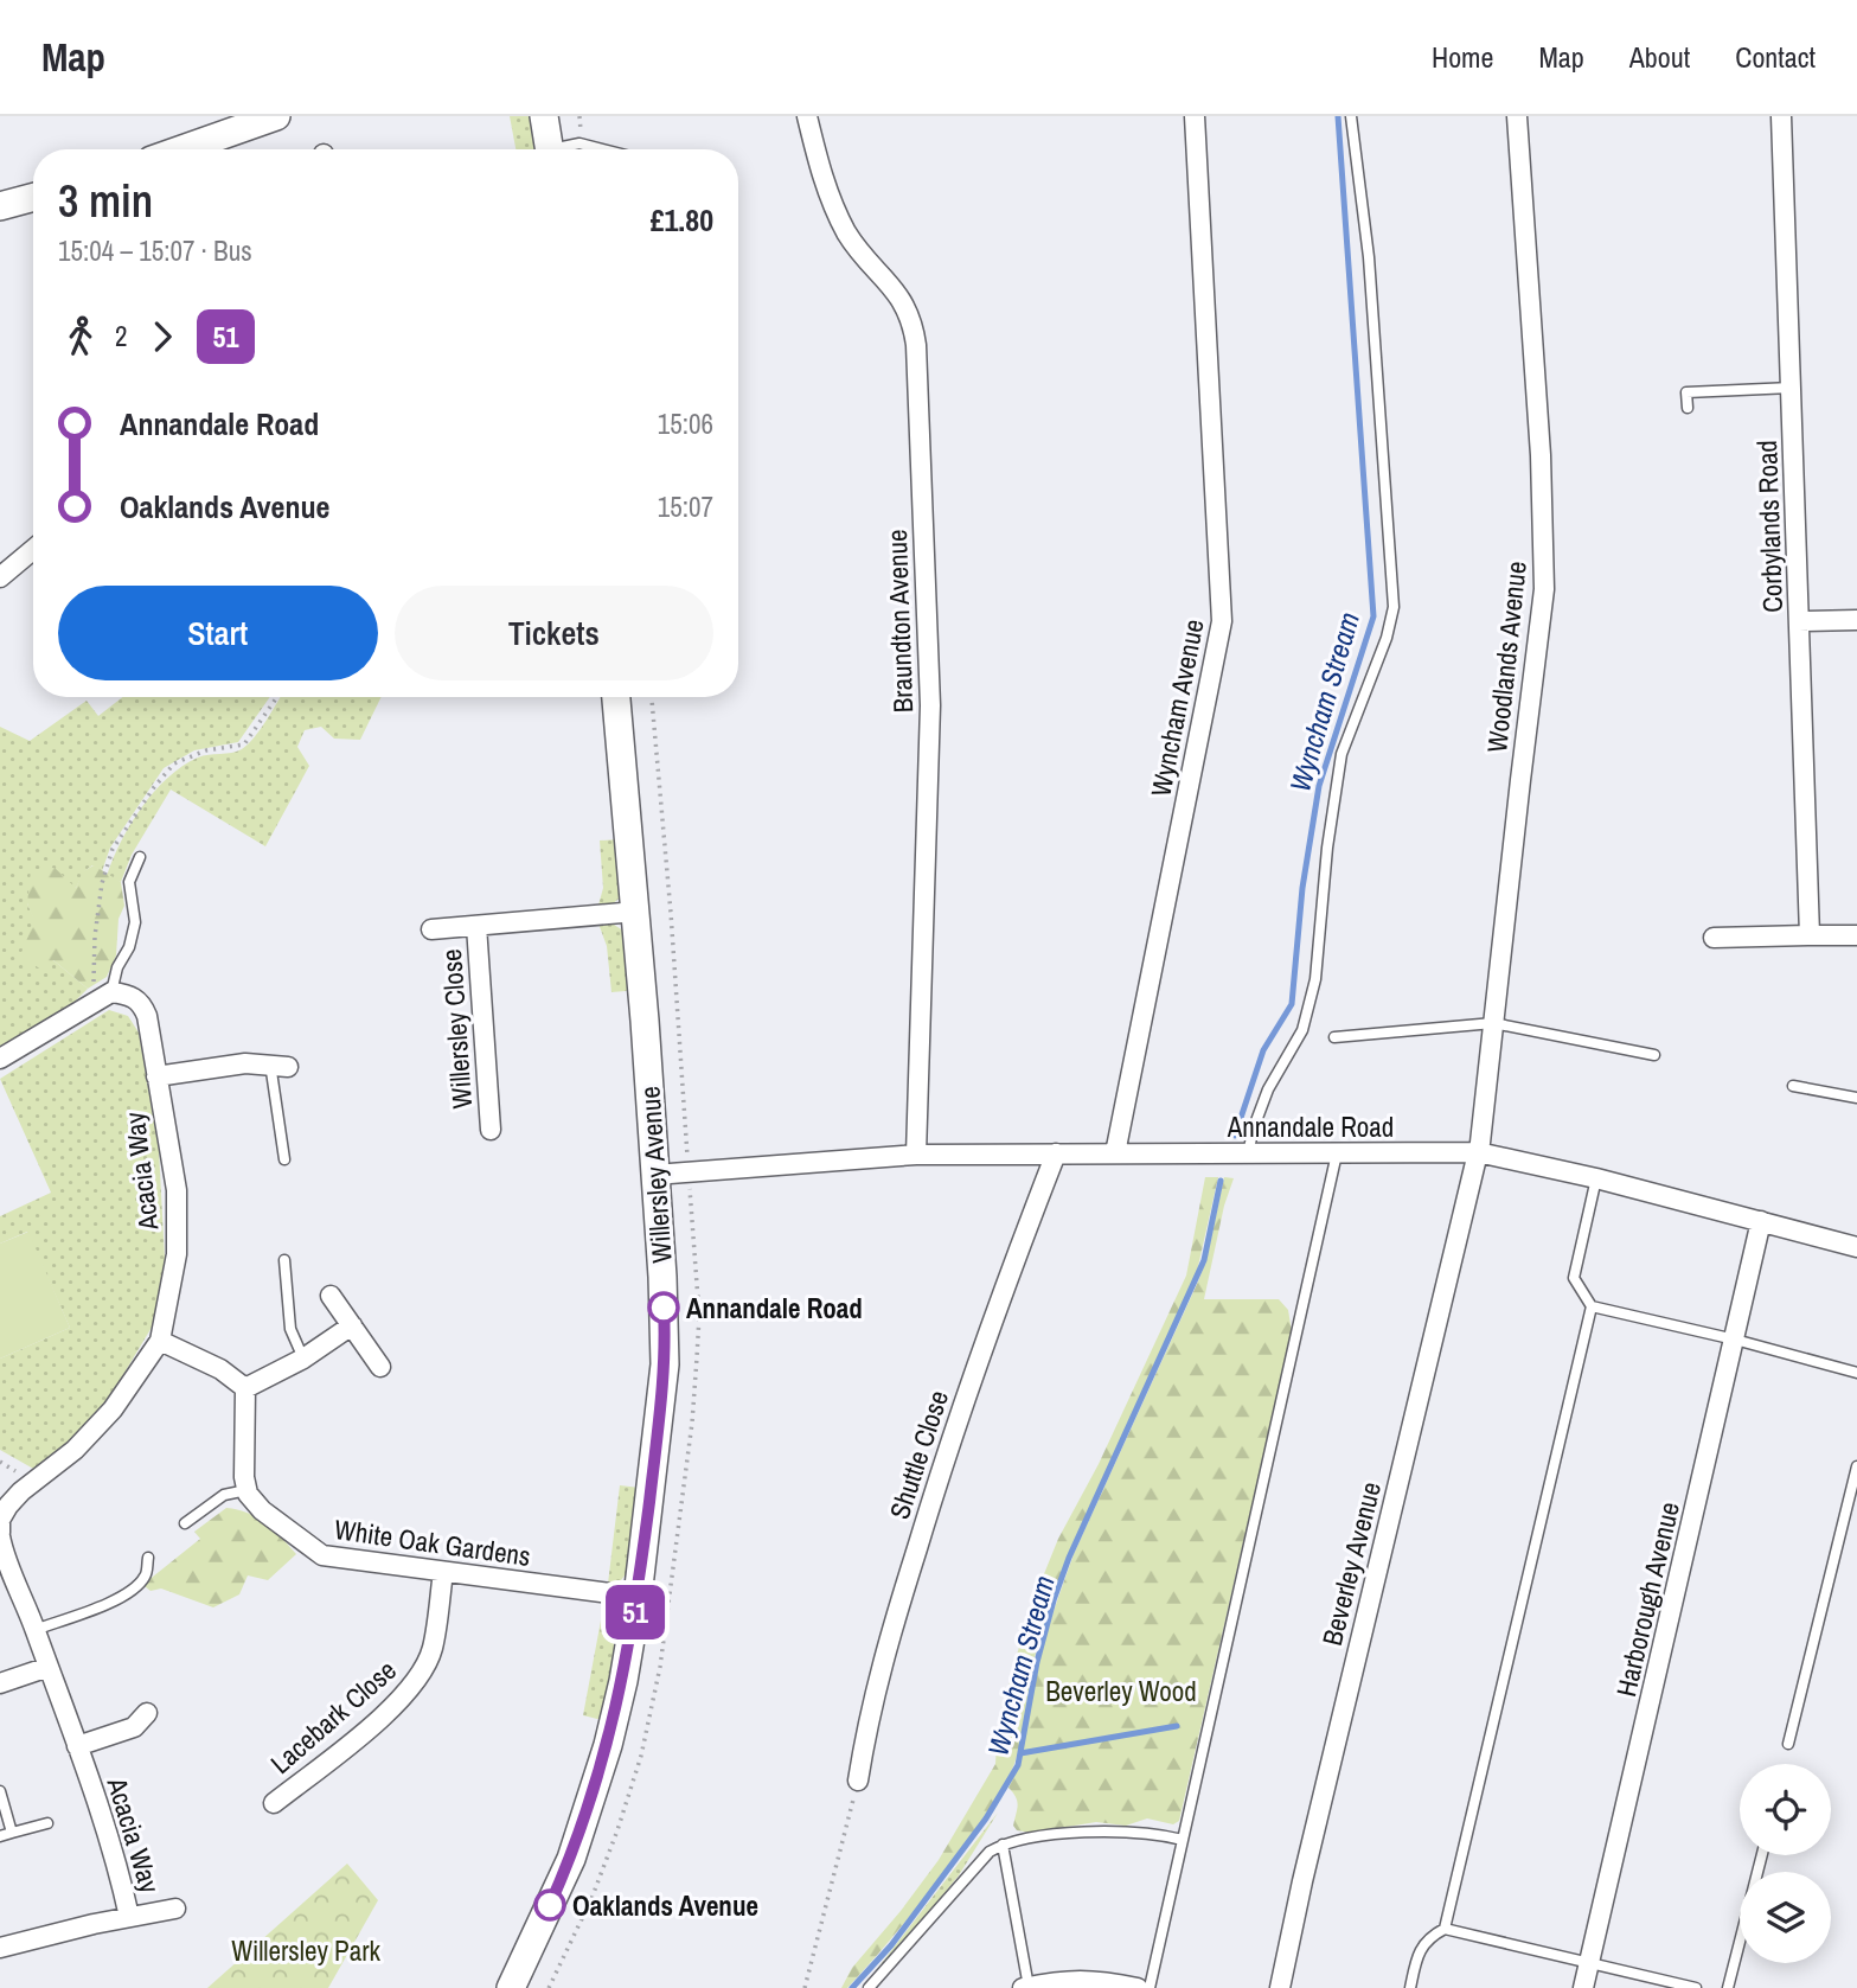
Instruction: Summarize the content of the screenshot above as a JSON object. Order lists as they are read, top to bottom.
{
  "streets": {
    "street": [
      "Corbylands Road",
      "Braundton Avenue",
      "Woodlands Avenue",
      "Wyncham Avenue",
      "Willersley Close",
      "Annandale Road",
      "Acacia Way",
      "Willersley Avenue",
      "Shuttle Close",
      "White Oak Gardens",
      "Beverley Avenue",
      "Harborough Avenue",
      "Lacebark Close"
    ]
  },
  "crossings": [
    ["Braundton Avenue", "Annandale Road"],
    ["Woodlands Avenue", "Annandale Road"],
    ["Woodlands Avenue", "Beverley Avenue"],
    ["Wyncham Avenue", "Annandale Road"],
    ["Willersley Close", "Willersley Avenue"],
    ["Annandale Road", "Willersley Avenue"],
    ["Annandale Road", "Shuttle Close"],
    ["Annandale Road", "Beverley Avenue"],
    ["Annandale Road", "Harborough Avenue"],
    ["Willersley Avenue", "White Oak Gardens"],
    ["White Oak Gardens", "Lacebark Close"]
  ],
  "water": ["Wyncham Stream"],
  "parks": ["Beverley Wood", "Willersley Park"],
  "places": ["Annandale Road", "Oaklands Avenue"],
  "lines": ["bus line 51"],
  "page": {
    "header": "Map",
    "nav": [
      "Home",
      "Map",
      "About",
      "Contact"
    ],
    "on_map": "51",
    "heading": ["3 min", "15:04 – 15:07 · Bus", "£1.80"],
    "legs": ["2", "51"],
    "list": [
      {
        "name": "Annandale Road",
        "value": "15:06"
      },
      {
        "name": "Oaklands Avenue",
        "value": "15:07"
      }
    ],
    "buttons": ["Start", "Tickets"]
  }
}
